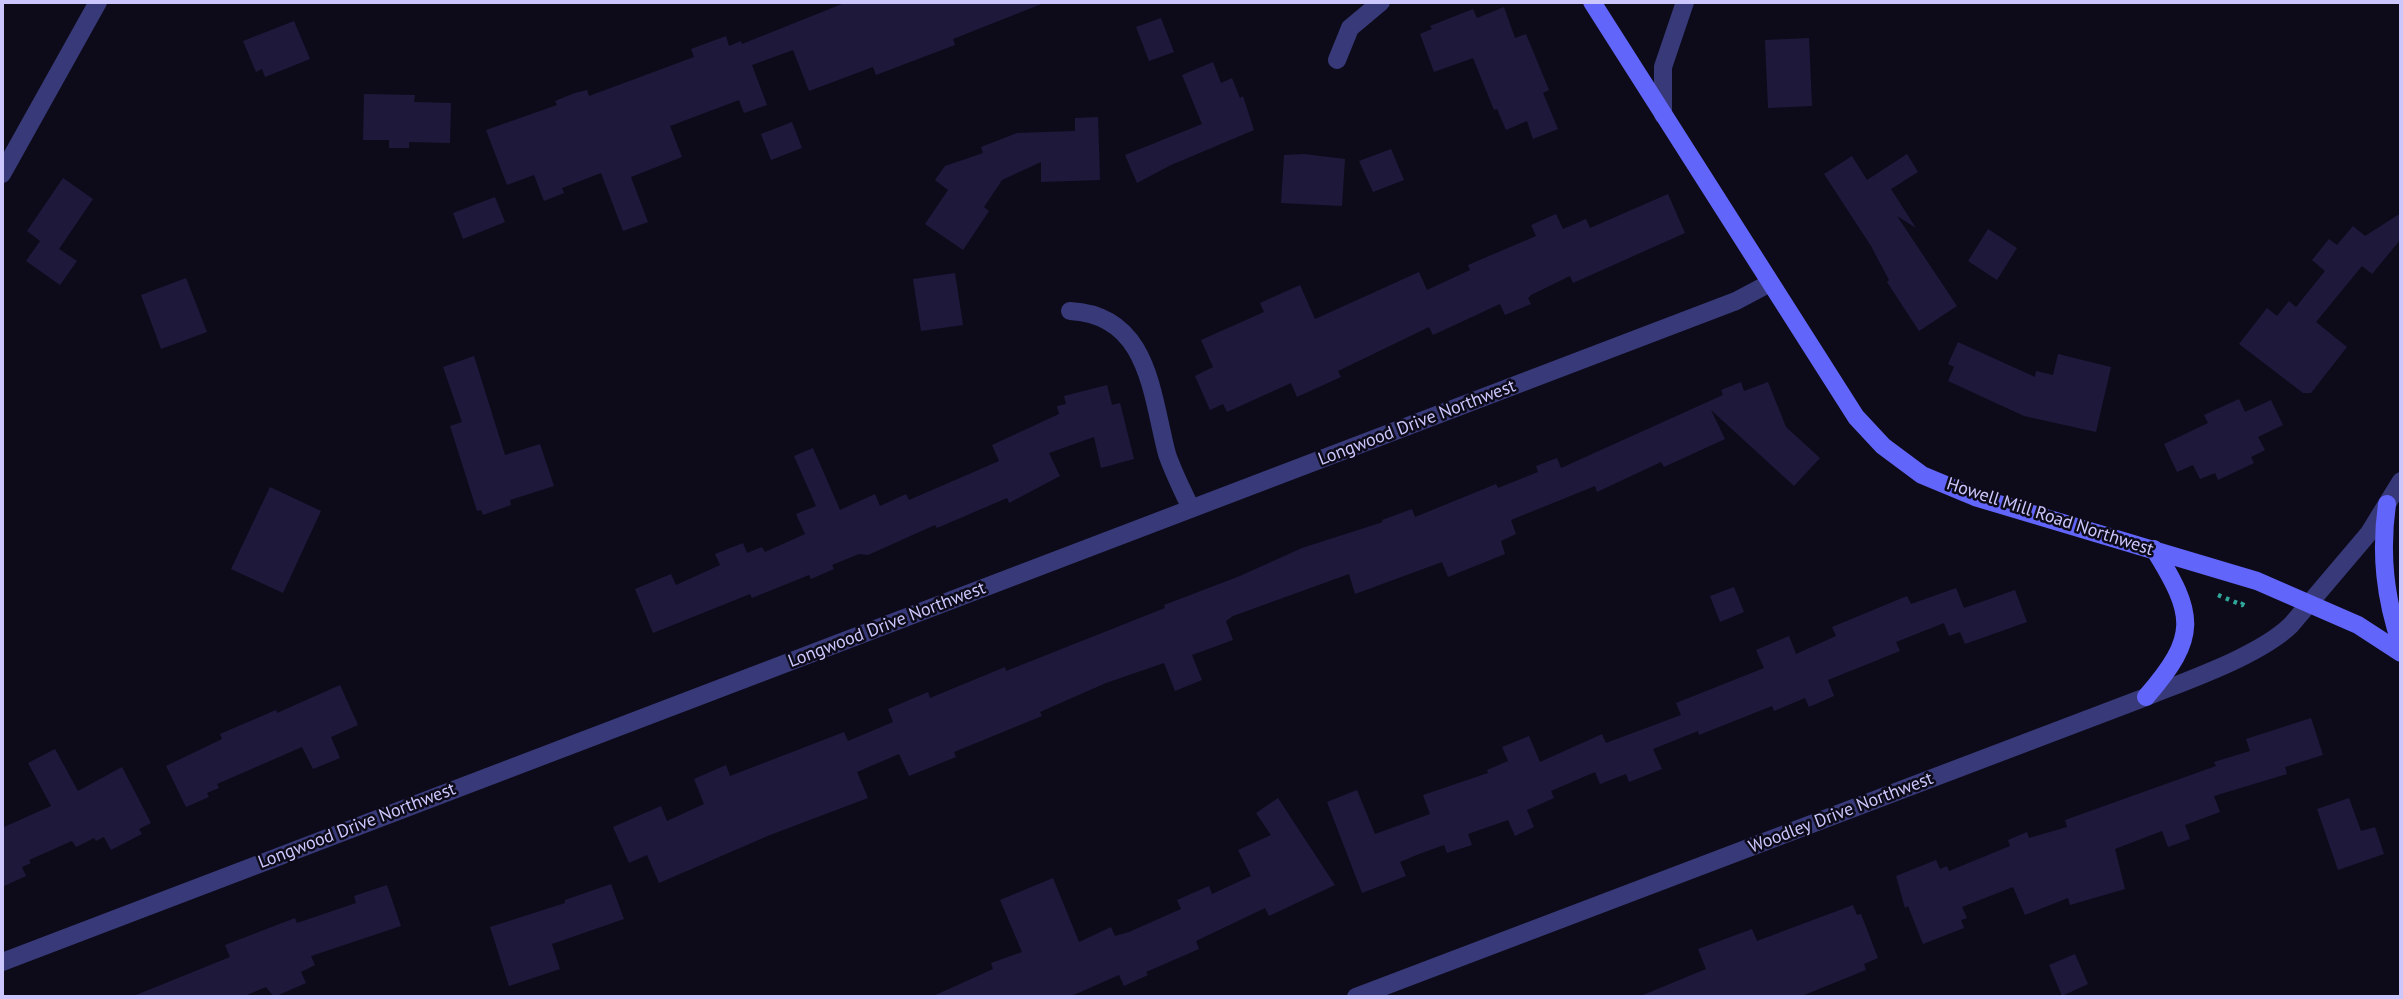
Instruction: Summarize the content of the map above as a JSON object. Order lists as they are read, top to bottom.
{
  "streets": {
    "main road": ["Howell Mill Road Northwest"],
    "street": ["Longwood Drive Northwest", "Woodley Drive Northwest"]
  },
  "crossings": [
    ["Longwood Drive Northwest", "Howell Mill Road Northwest"],
    ["Howell Mill Road Northwest", "Woodley Drive Northwest"]
  ]
}
